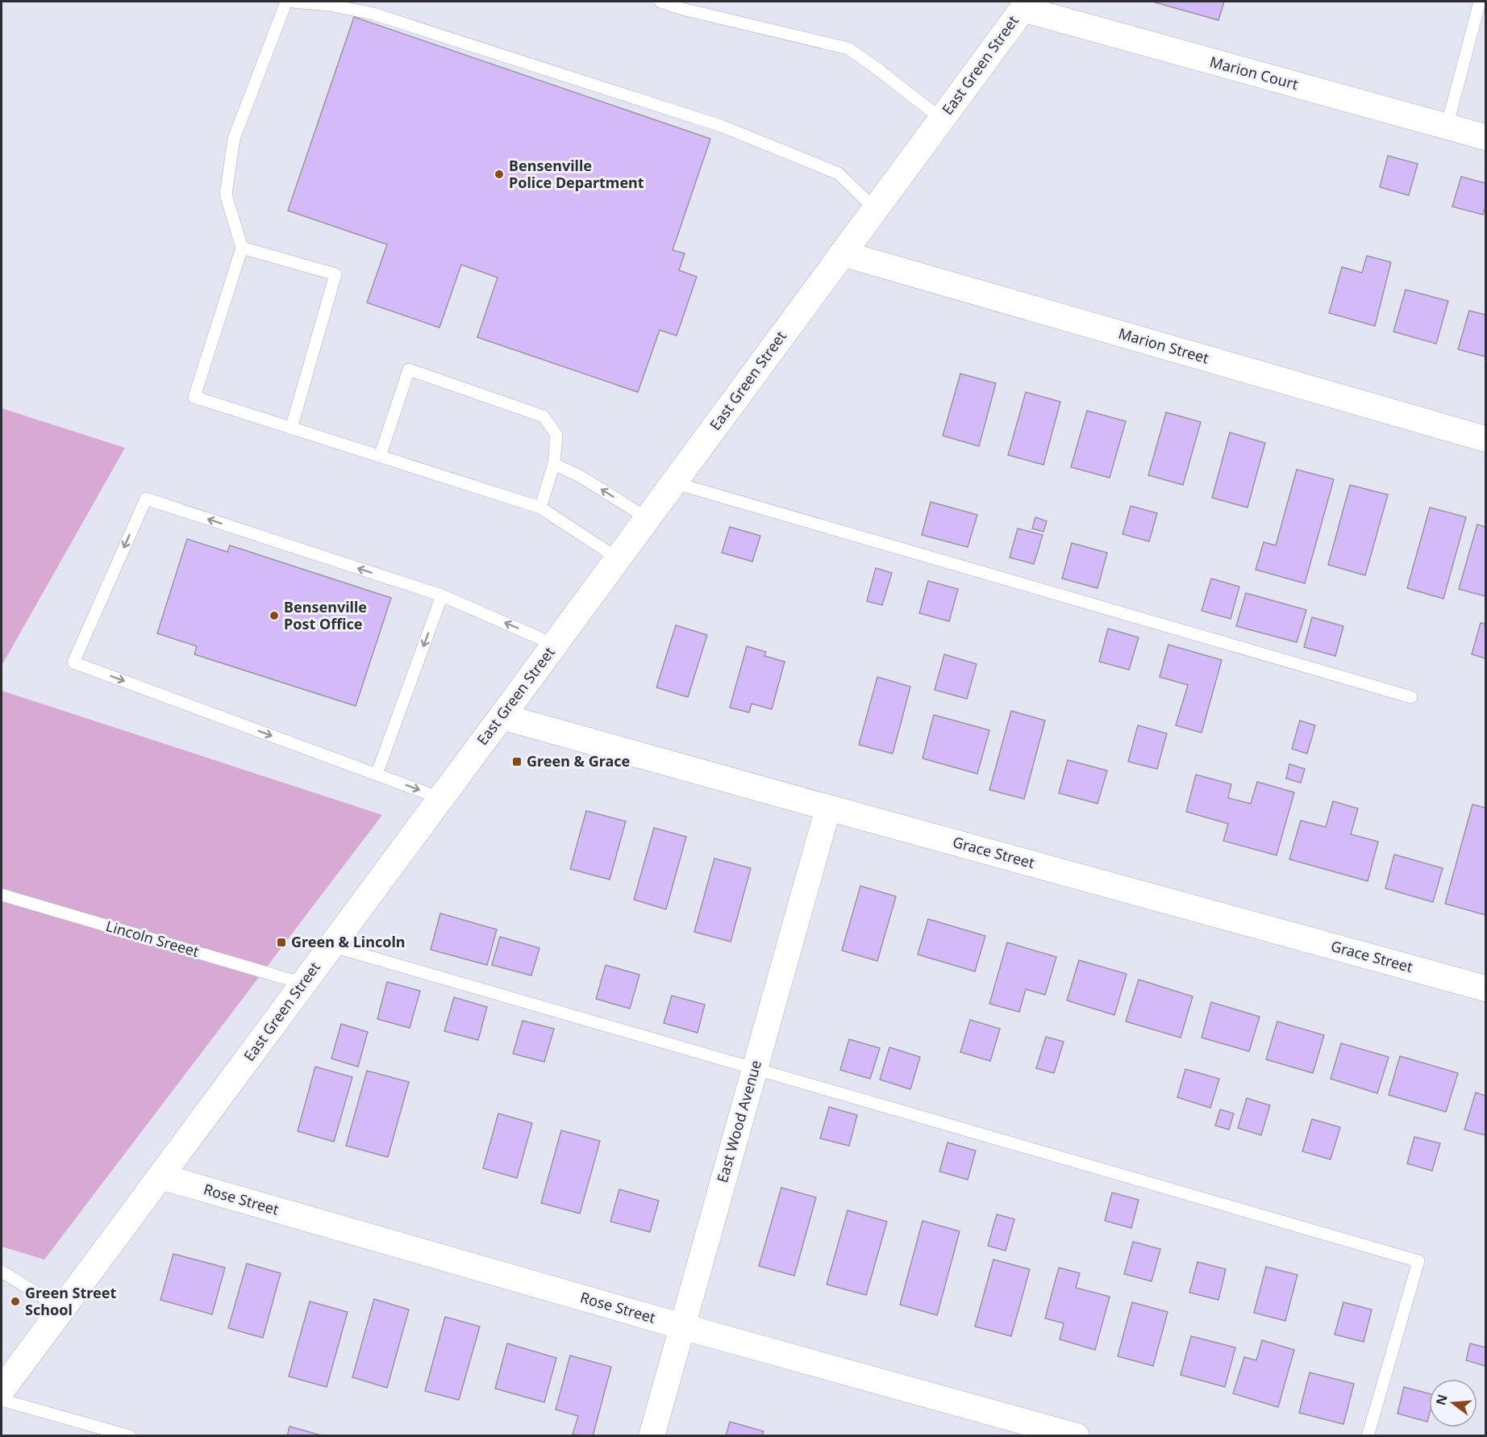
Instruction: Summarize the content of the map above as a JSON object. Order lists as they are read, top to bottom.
{
  "streets": {
    "street": [
      "East Green Street",
      "Marion Court",
      "Marion Street",
      "Grace Street",
      "East Wood Avenue",
      "Rose Street"
    ],
    "lane": ["Lincoln Sreeet"]
  },
  "crossings": [
    ["East Green Street", "Marion Court"],
    ["East Green Street", "Marion Street"],
    ["East Green Street", "Grace Street"],
    ["East Green Street", "Lincoln Sreeet"],
    ["East Green Street", "Rose Street"],
    ["Grace Street", "East Wood Avenue"],
    ["East Wood Avenue", "Rose Street"]
  ],
  "places": {
    "other": ["Bensenville Police Department", "Bensenville Post Office", "Green Street School"],
    "transit": ["Green & Grace", "Green & Lincoln"]
  },
  "north": "left"
}
